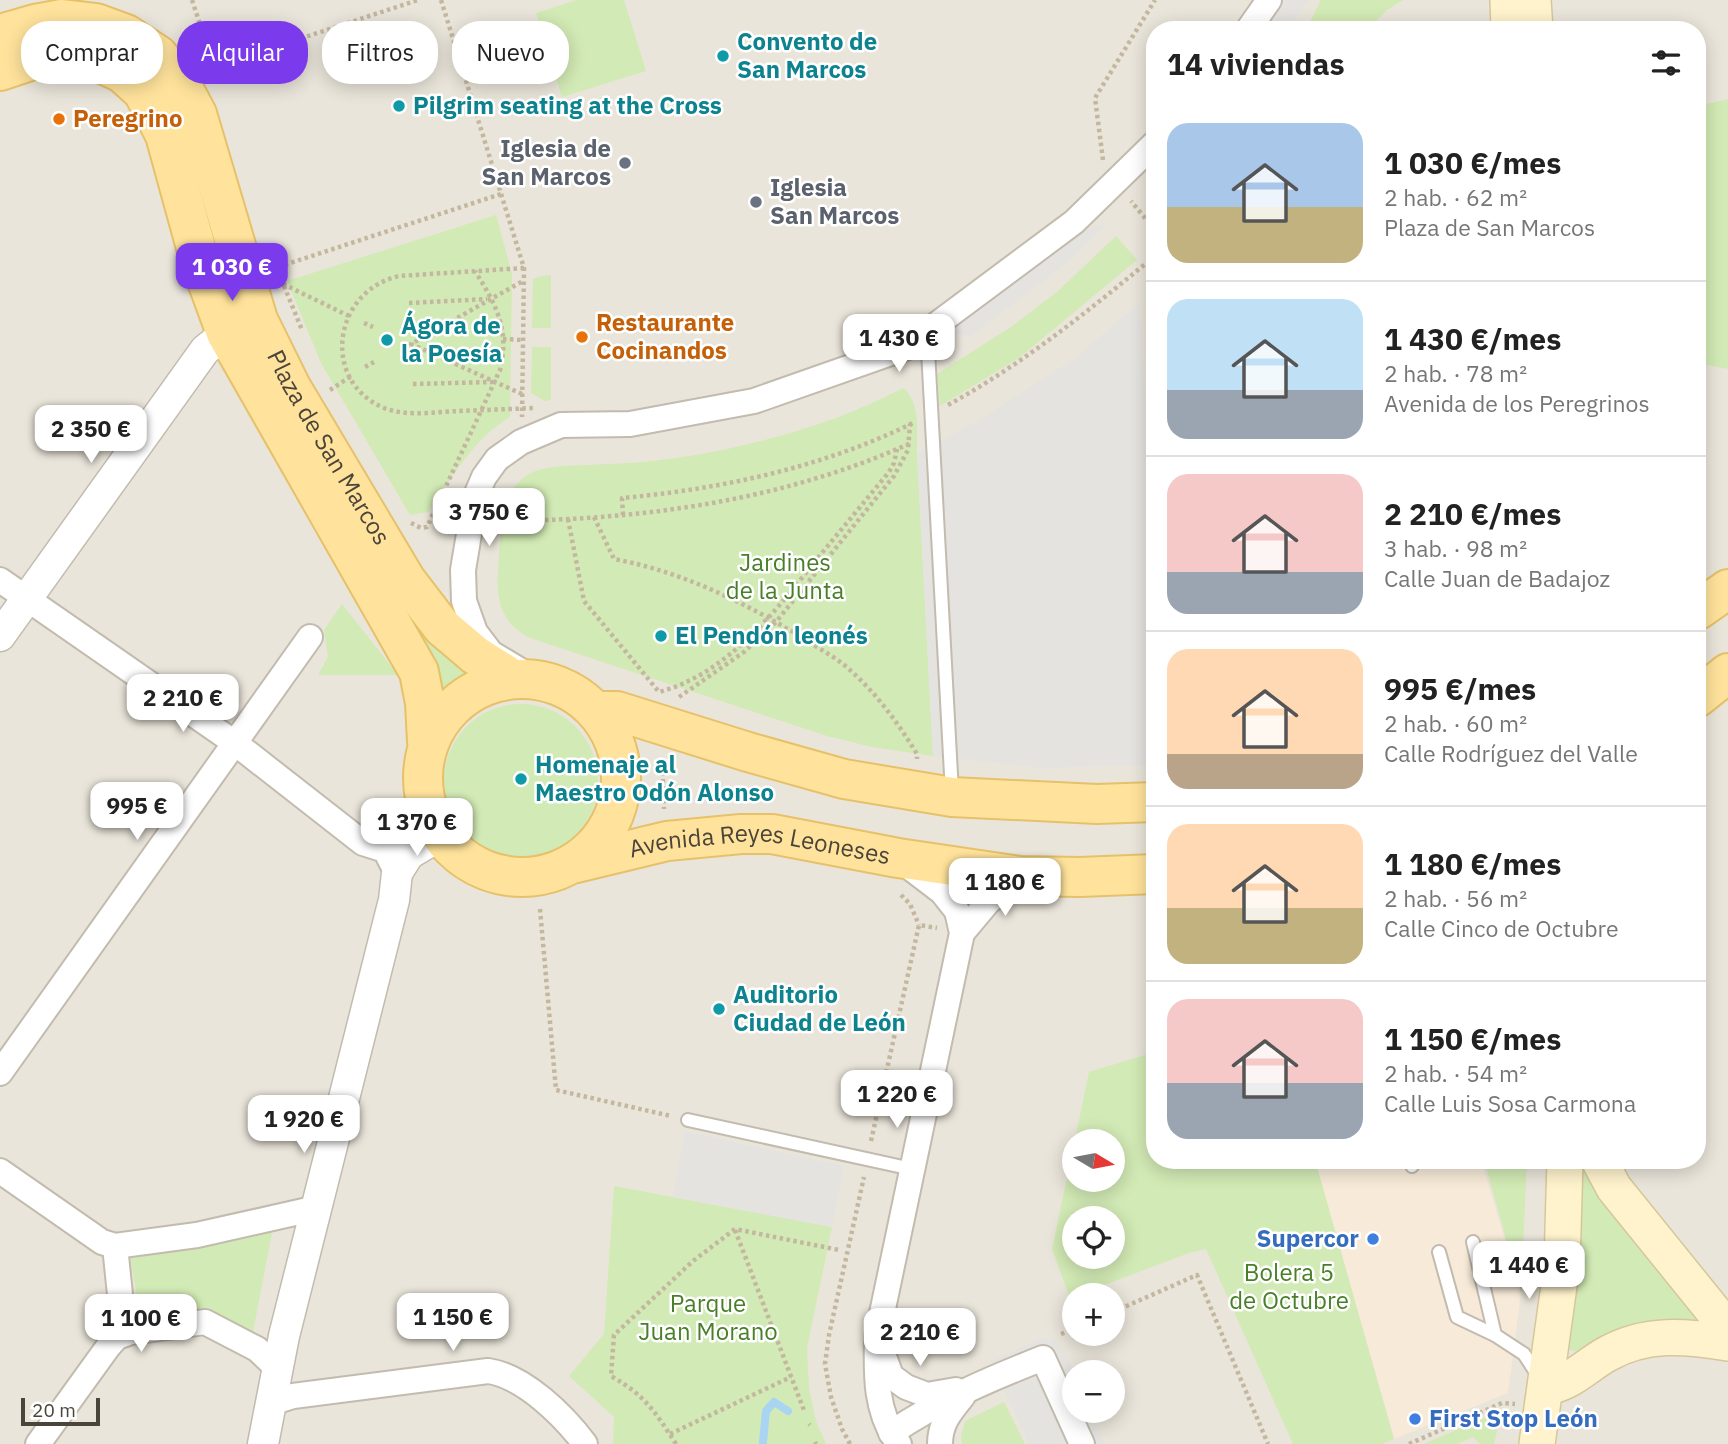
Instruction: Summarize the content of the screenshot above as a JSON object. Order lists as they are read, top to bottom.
{
  "streets": {
    "main road": ["Plaza de San Marcos", "Avenida Reyes Leoneses"]
  },
  "crossings": [
    ["Plaza de San Marcos", "Avenida Reyes Leoneses"]
  ],
  "parks": ["Jardines de la Junta", "Bolera 5 de Octubre", "Parque Juan Morano"],
  "places": [
    "Convento de San Marcos",
    "Pilgrim seating at the Cross",
    "Peregrino",
    "Iglesia de San Marcos",
    "Iglesia San Marcos",
    "Restaurante Cocinandos",
    "Ágora de la Poesía",
    "El Pendón leonés",
    "Homenaje al Maestro Odón Alonso",
    "Auditorio Ciudad de León",
    "Supercor",
    "First Stop León"
  ],
  "scale_bar": "20 m",
  "north": "right",
  "page": {
    "chip": [
      "Comprar",
      "Alquilar",
      "Filtros",
      "Nuevo"
    ],
    "heading": "14 viviendas",
    "list": [
      {
        "name": "1 030 €/mes",
        "note": "2 hab. · 62 m² · Plaza de San Marcos"
      },
      {
        "name": "1 430 €/mes",
        "note": "2 hab. · 78 m² · Avenida de los Peregrinos"
      },
      {
        "name": "2 210 €/mes",
        "note": "3 hab. · 98 m² · Calle Juan de Badajoz"
      },
      {
        "name": "995 €/mes",
        "note": "2 hab. · 60 m² · Calle Rodríguez del Valle"
      },
      {
        "name": "1 180 €/mes",
        "note": "2 hab. · 56 m² · Calle Cinco de Octubre"
      },
      {
        "name": "1 150 €/mes",
        "note": "2 hab. · 54 m² · Calle Luis Sosa Carmona"
      }
    ],
    "price": [
      "1 030 €",
      "1 430 €",
      "2 350 €",
      "3 750 €",
      "2 210 €",
      "995 €",
      "1 370 €",
      "1 180 €",
      "1 220 €",
      "1 920 €",
      "1 440 €",
      "1 150 €",
      "1 100 €",
      "2 210 €"
    ],
    "map_buttons": ["+", "−"],
    "scale": "20 m"
  }
}
